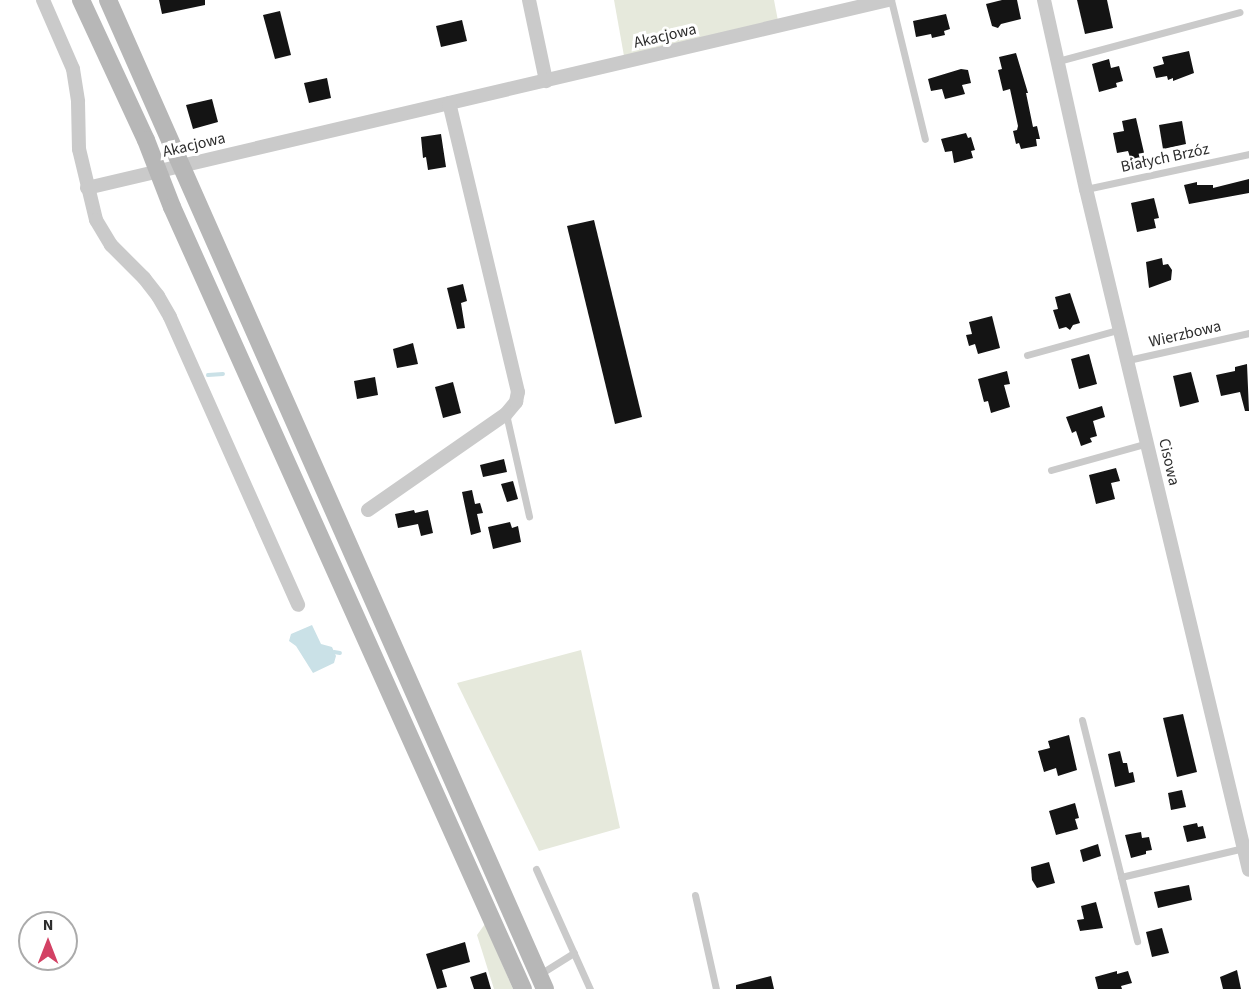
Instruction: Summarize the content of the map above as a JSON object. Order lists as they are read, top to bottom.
{
  "streets": {
    "street": ["Akacjowa", "Cisowa"],
    "lane": ["Białych Brzóz", "Wierzbowa"]
  },
  "crossings": [
    ["Białych Brzóz", "Cisowa"],
    ["Wierzbowa", "Cisowa"]
  ],
  "north": "top"
}
